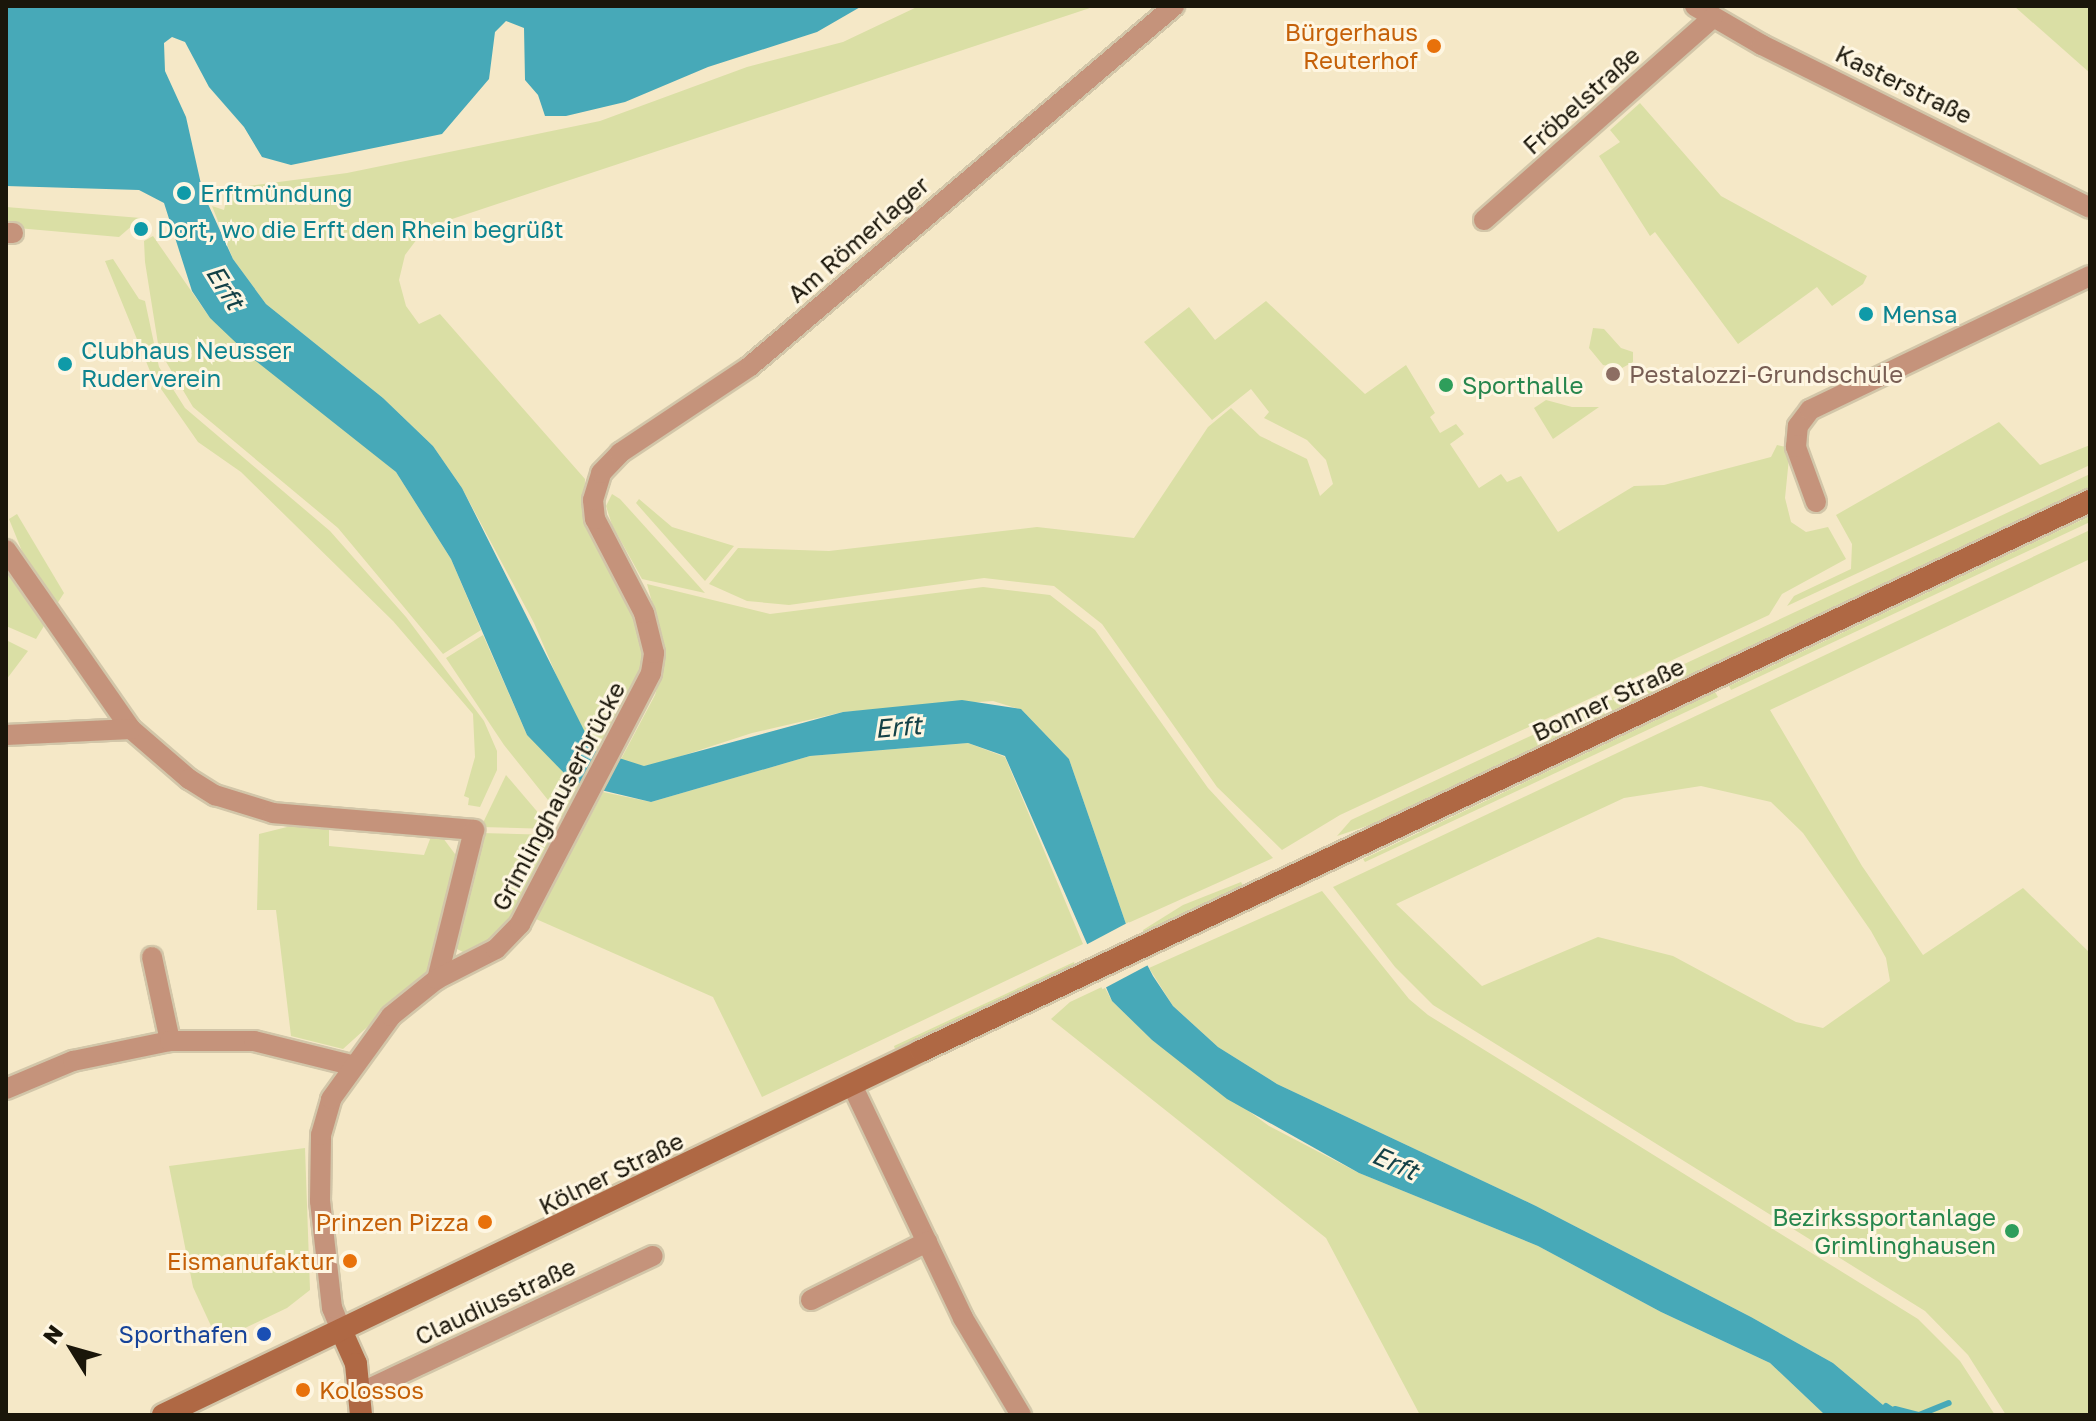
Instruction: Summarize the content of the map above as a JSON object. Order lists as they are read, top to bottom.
{
  "streets": {
    "main road": ["Bonner Straße", "Kölner Straße"],
    "street": [
      "Kasterstraße",
      "Fröbelstraße",
      "Am Römerlager",
      "Grimlinghauserbrücke",
      "Claudiusstraße"
    ]
  },
  "crossings": [
    ["Kasterstraße", "Fröbelstraße"],
    ["Am Römerlager", "Grimlinghauserbrücke"],
    ["Bonner Straße", "Kölner Straße"],
    ["Grimlinghauserbrücke", "Kölner Straße"]
  ],
  "water": ["Erft"],
  "places": [
    "Bürgerhaus Reuterhof",
    "Erftmündung",
    "Dort, wo die Erft den Rhein begrüßt",
    "Mensa",
    "Clubhaus Neusser Ruderverein",
    "Pestalozzi-Grundschule",
    "Sporthalle",
    "Prinzen Pizza",
    "Bezirkssportanlage Grimlinghausen",
    "Eismanufaktur",
    "Sporthafen",
    "Kolossos"
  ],
  "north": "top left"
}
